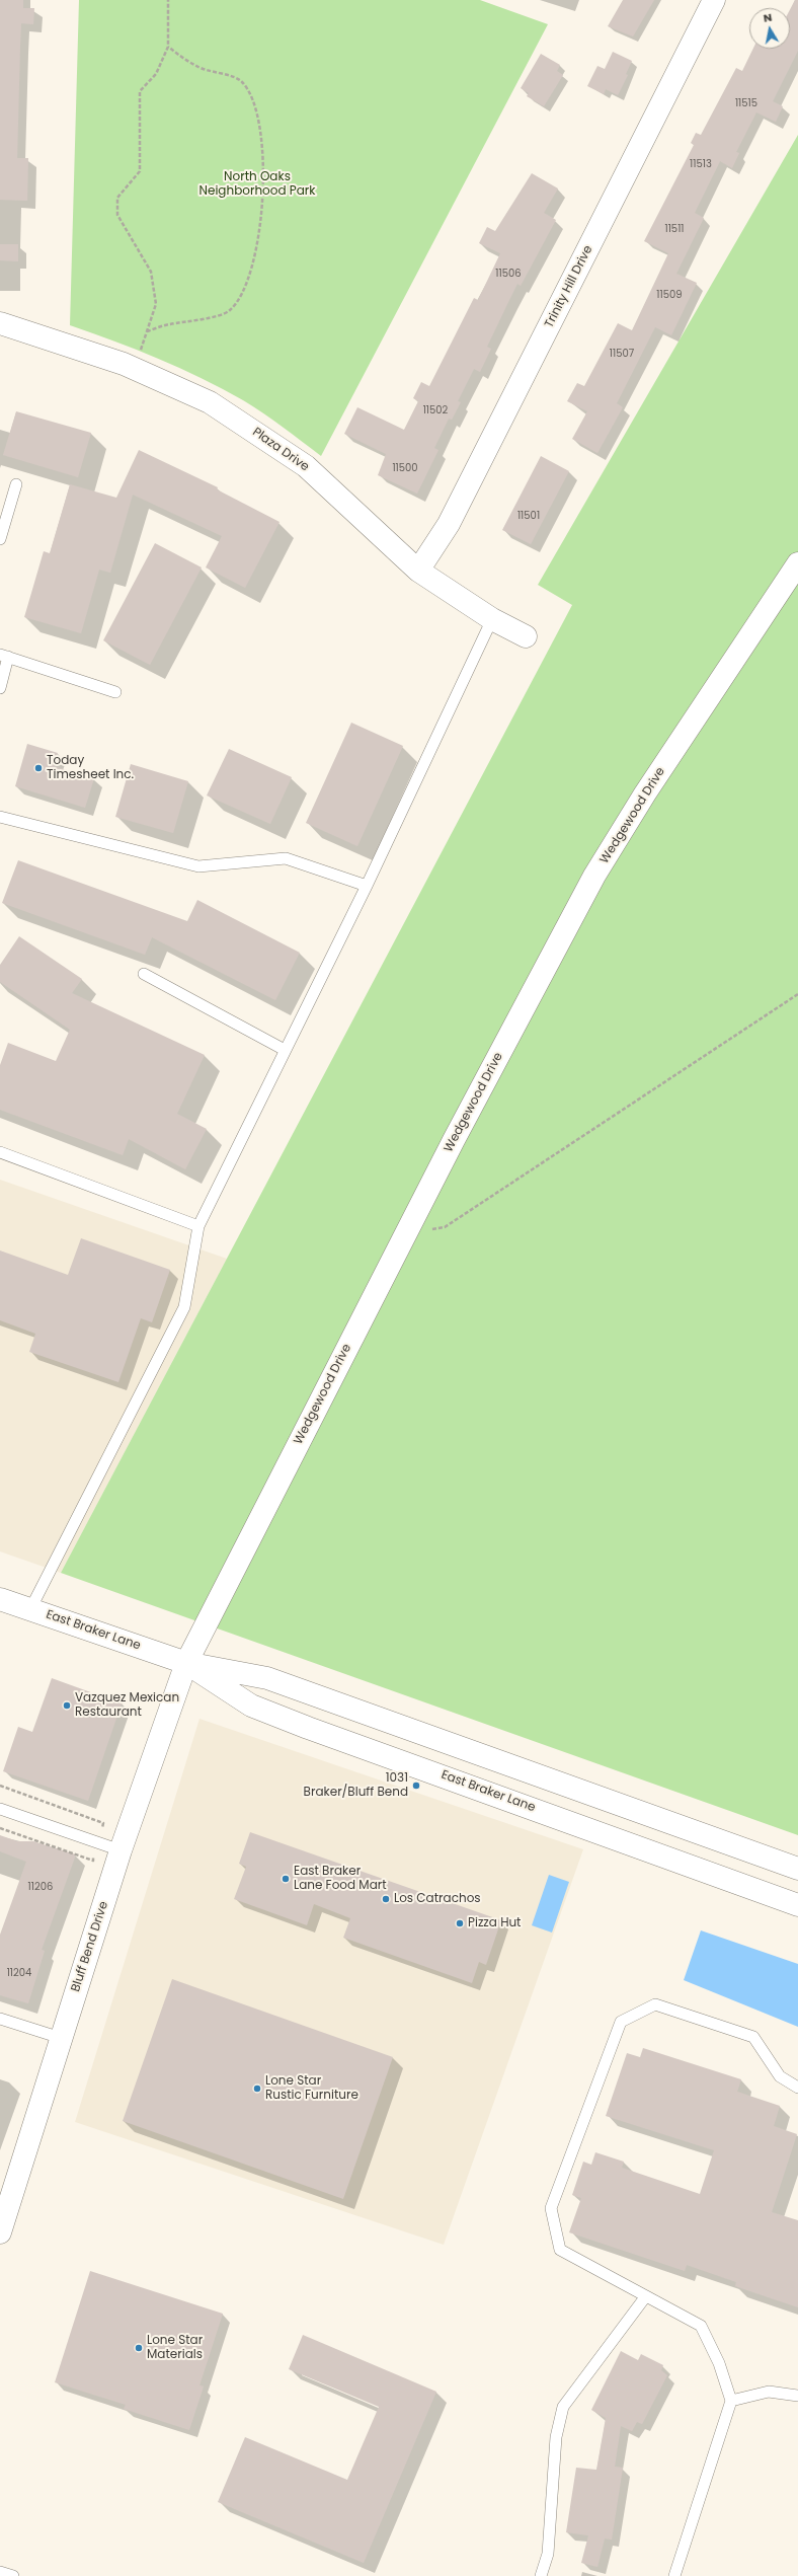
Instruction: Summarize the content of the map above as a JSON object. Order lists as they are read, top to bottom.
{
  "streets": {
    "street": [
      "Trinity Hill Drive",
      "Plaza Drive",
      "Wedgewood Drive",
      "East Braker Lane",
      "Bluff Bend Drive"
    ]
  },
  "crossings": [
    ["Trinity Hill Drive", "Plaza Drive"],
    ["Wedgewood Drive", "East Braker Lane"],
    ["Wedgewood Drive", "Bluff Bend Drive"],
    ["East Braker Lane", "Bluff Bend Drive"]
  ],
  "parks": ["North Oaks Neighborhood Park"],
  "places": [
    "Today Timesheet Inc.",
    "Vazquez Mexican Restaurant",
    "1031 Braker/Bluff Bend",
    "East Braker Lane Food Mart",
    "Los Catrachos",
    "Pizza Hut",
    "Lone Star Rustic Furniture",
    "Lone Star Materials"
  ],
  "house_numbers": [
    "11515",
    "11513",
    "11511",
    "11506",
    "11509",
    "11507",
    "11502",
    "11500",
    "11501",
    "11206",
    "11204"
  ],
  "north": "top"
}
